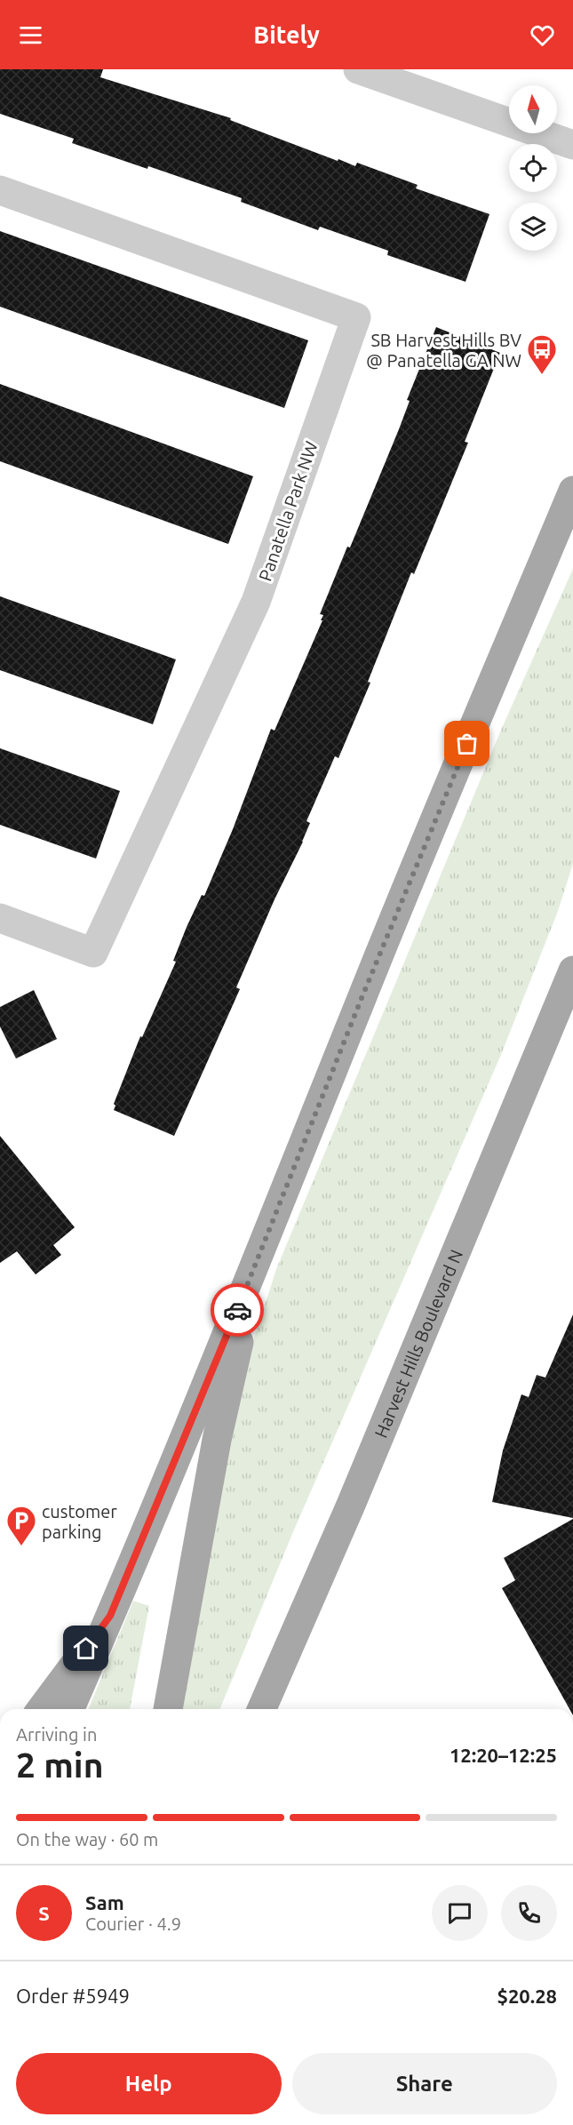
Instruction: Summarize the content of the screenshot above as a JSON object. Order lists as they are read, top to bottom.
{
  "streets": {
    "main road": ["Harvest Hills Boulevard N"],
    "street": ["Panatella Park NW"]
  },
  "places": {
    "bus stop": ["SB Harvest Hills BV @ Panatella GA NW"],
    "parking": ["customer parking"]
  },
  "north": "top",
  "page": {
    "header": "Bitely",
    "heading": ["2 min", "Arriving in", "12:20–12:25"],
    "panel": [
      "Sam",
      "Courier · 4.9",
      "Order #5949",
      "$20.28"
    ],
    "bar": "On the way · 60 m",
    "round": "S",
    "buttons": ["Help", "Share"]
  }
}
